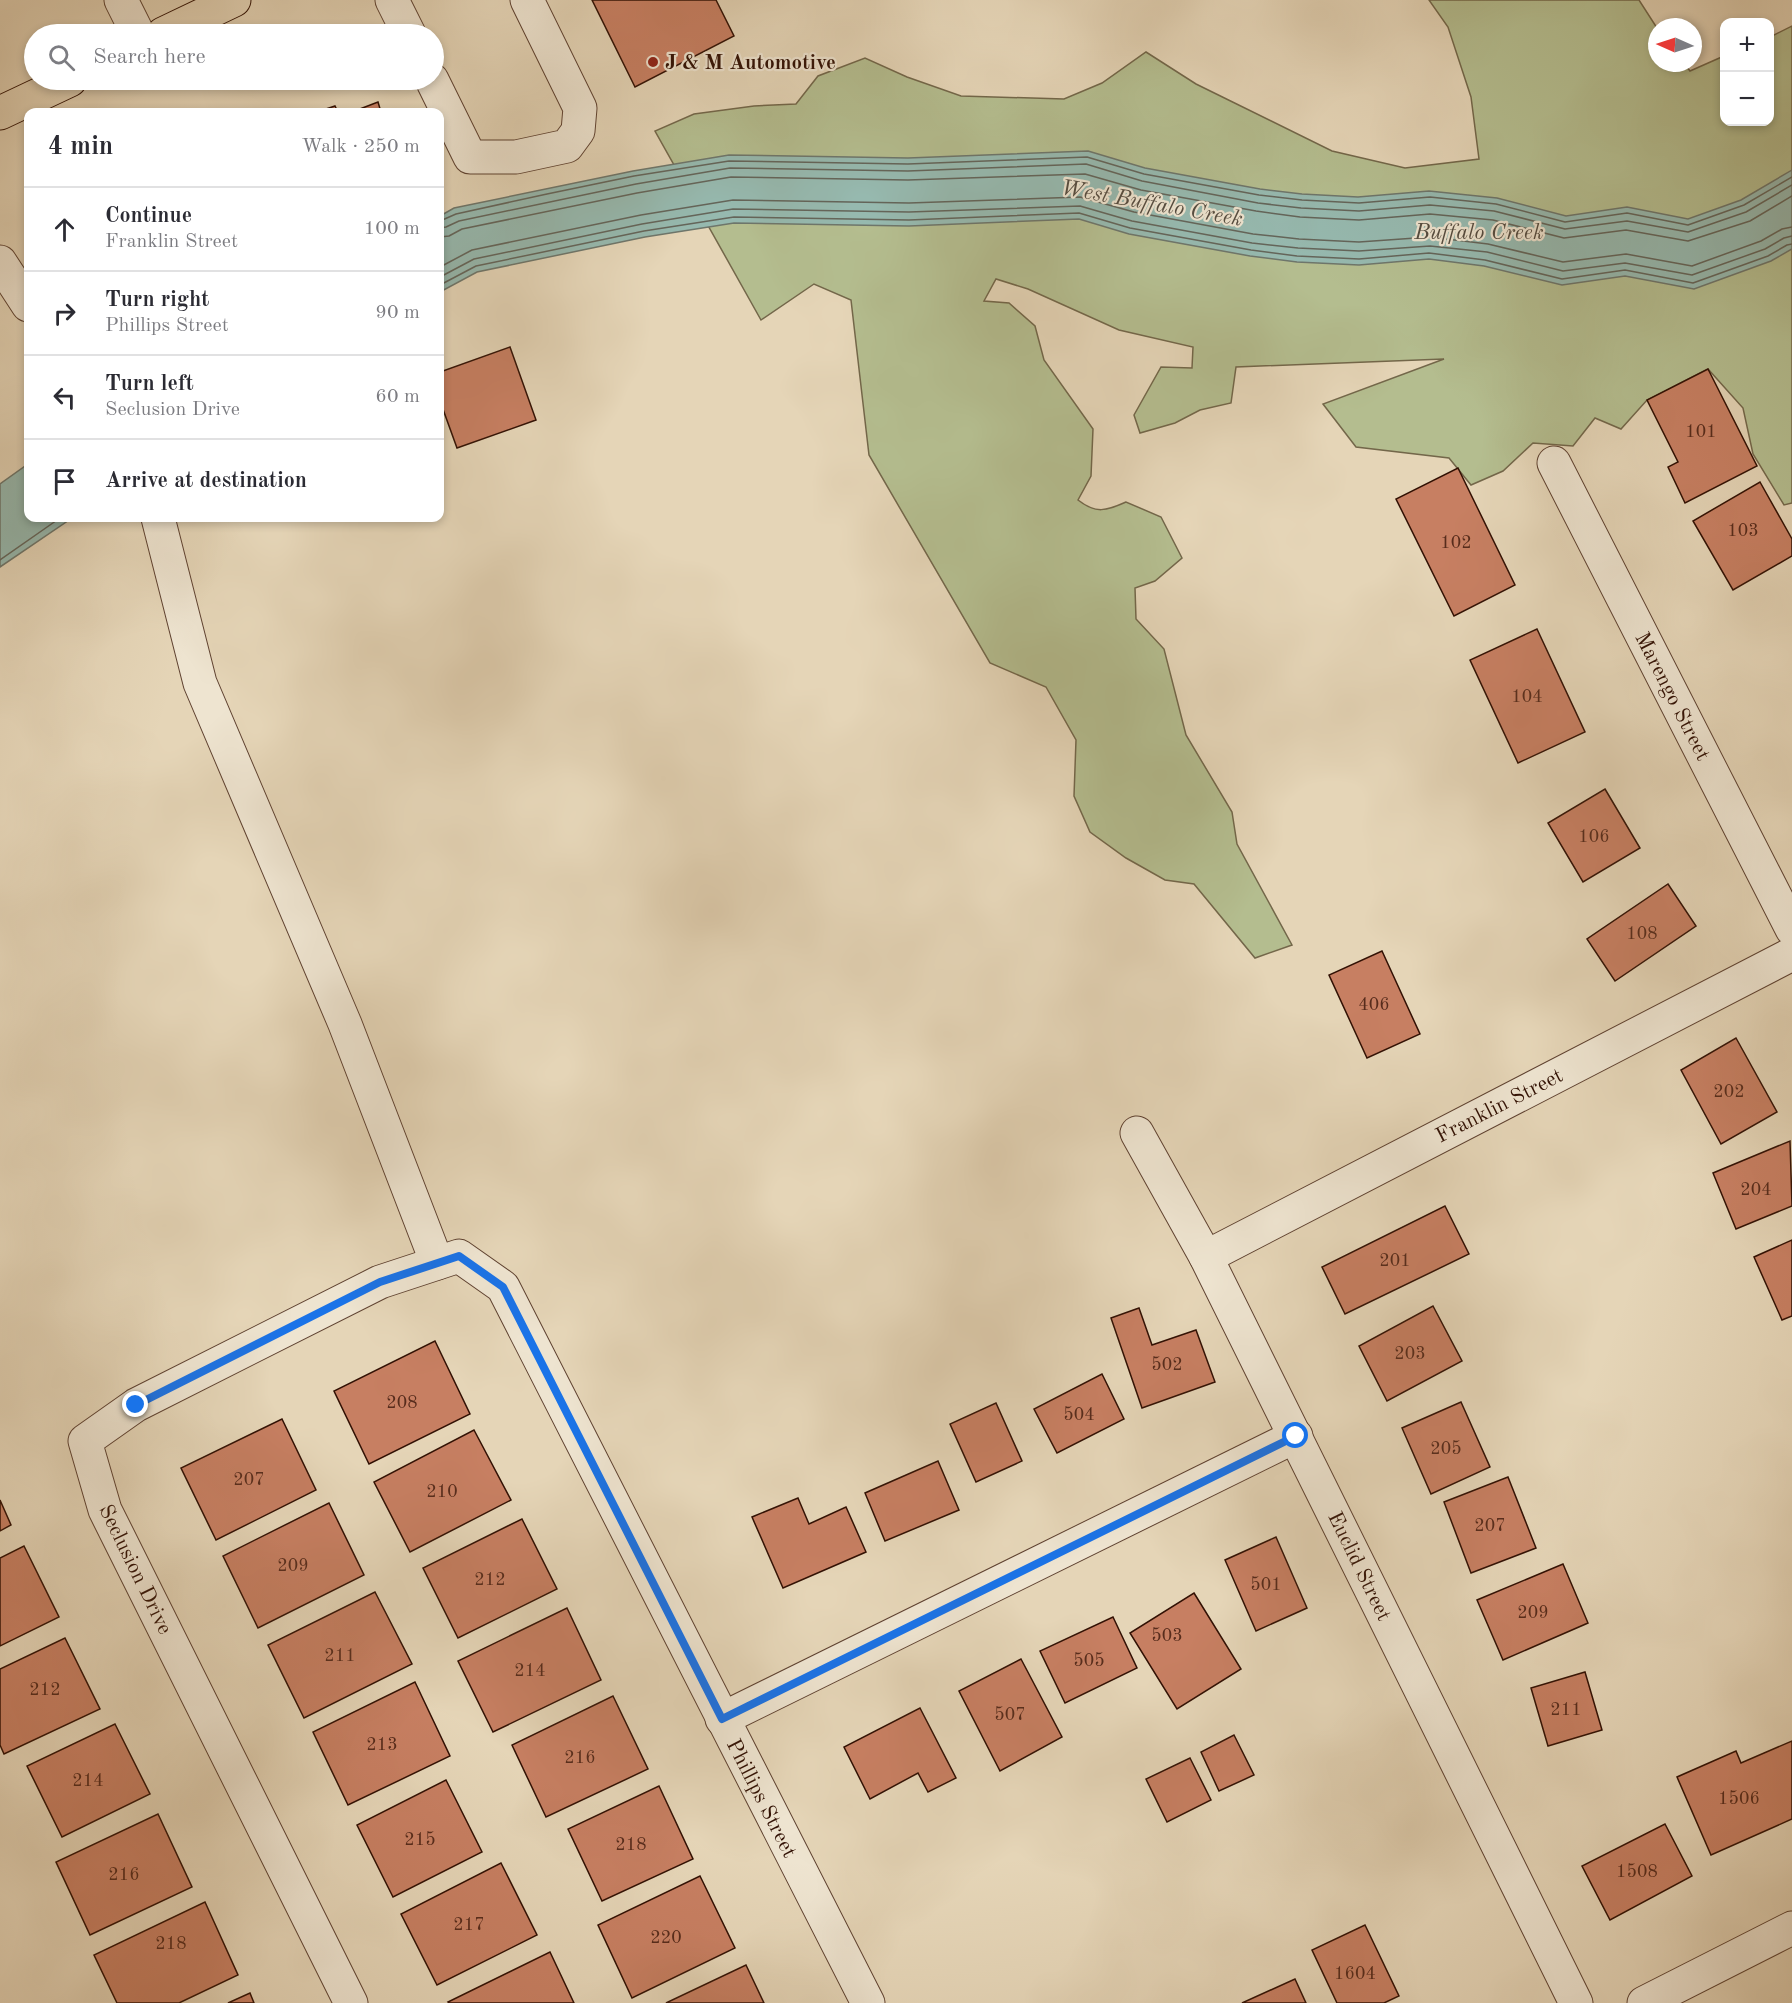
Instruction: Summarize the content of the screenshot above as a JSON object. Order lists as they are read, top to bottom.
{
  "streets": {
    "street": [
      "Marengo Street",
      "Franklin Street",
      "Euclid Street",
      "Seclusion Drive",
      "Phillips Street"
    ]
  },
  "crossings": [
    ["Franklin Street", "Euclid Street"],
    ["Seclusion Drive", "Phillips Street"]
  ],
  "water": ["West Buffalo Creek", "Buffalo Creek"],
  "places": ["J & M Automotive"],
  "house_numbers": [
    "101",
    "103",
    "102",
    "104",
    "106",
    "108",
    "406",
    "202",
    "204",
    "201",
    "203",
    "502",
    "208",
    "504",
    "205",
    "207",
    "210",
    "207",
    "209",
    "212",
    "501",
    "209",
    "503",
    "211",
    "505",
    "214",
    "212",
    "211",
    "507",
    "213",
    "216",
    "214",
    "1506",
    "215",
    "218",
    "1508",
    "216",
    "217",
    "220",
    "218",
    "1604"
  ],
  "north": "left",
  "page": {
    "map_buttons": ["+", "−"],
    "search": "Search here",
    "heading": ["4 min", "Walk · 250 m"],
    "list": [
      ["Continue", "Franklin Street", "100 m"],
      ["Turn right", "Phillips Street", "90 m"],
      ["Turn left", "Seclusion Drive", "60 m"],
      "Arrive at destination"
    ]
  }
}
